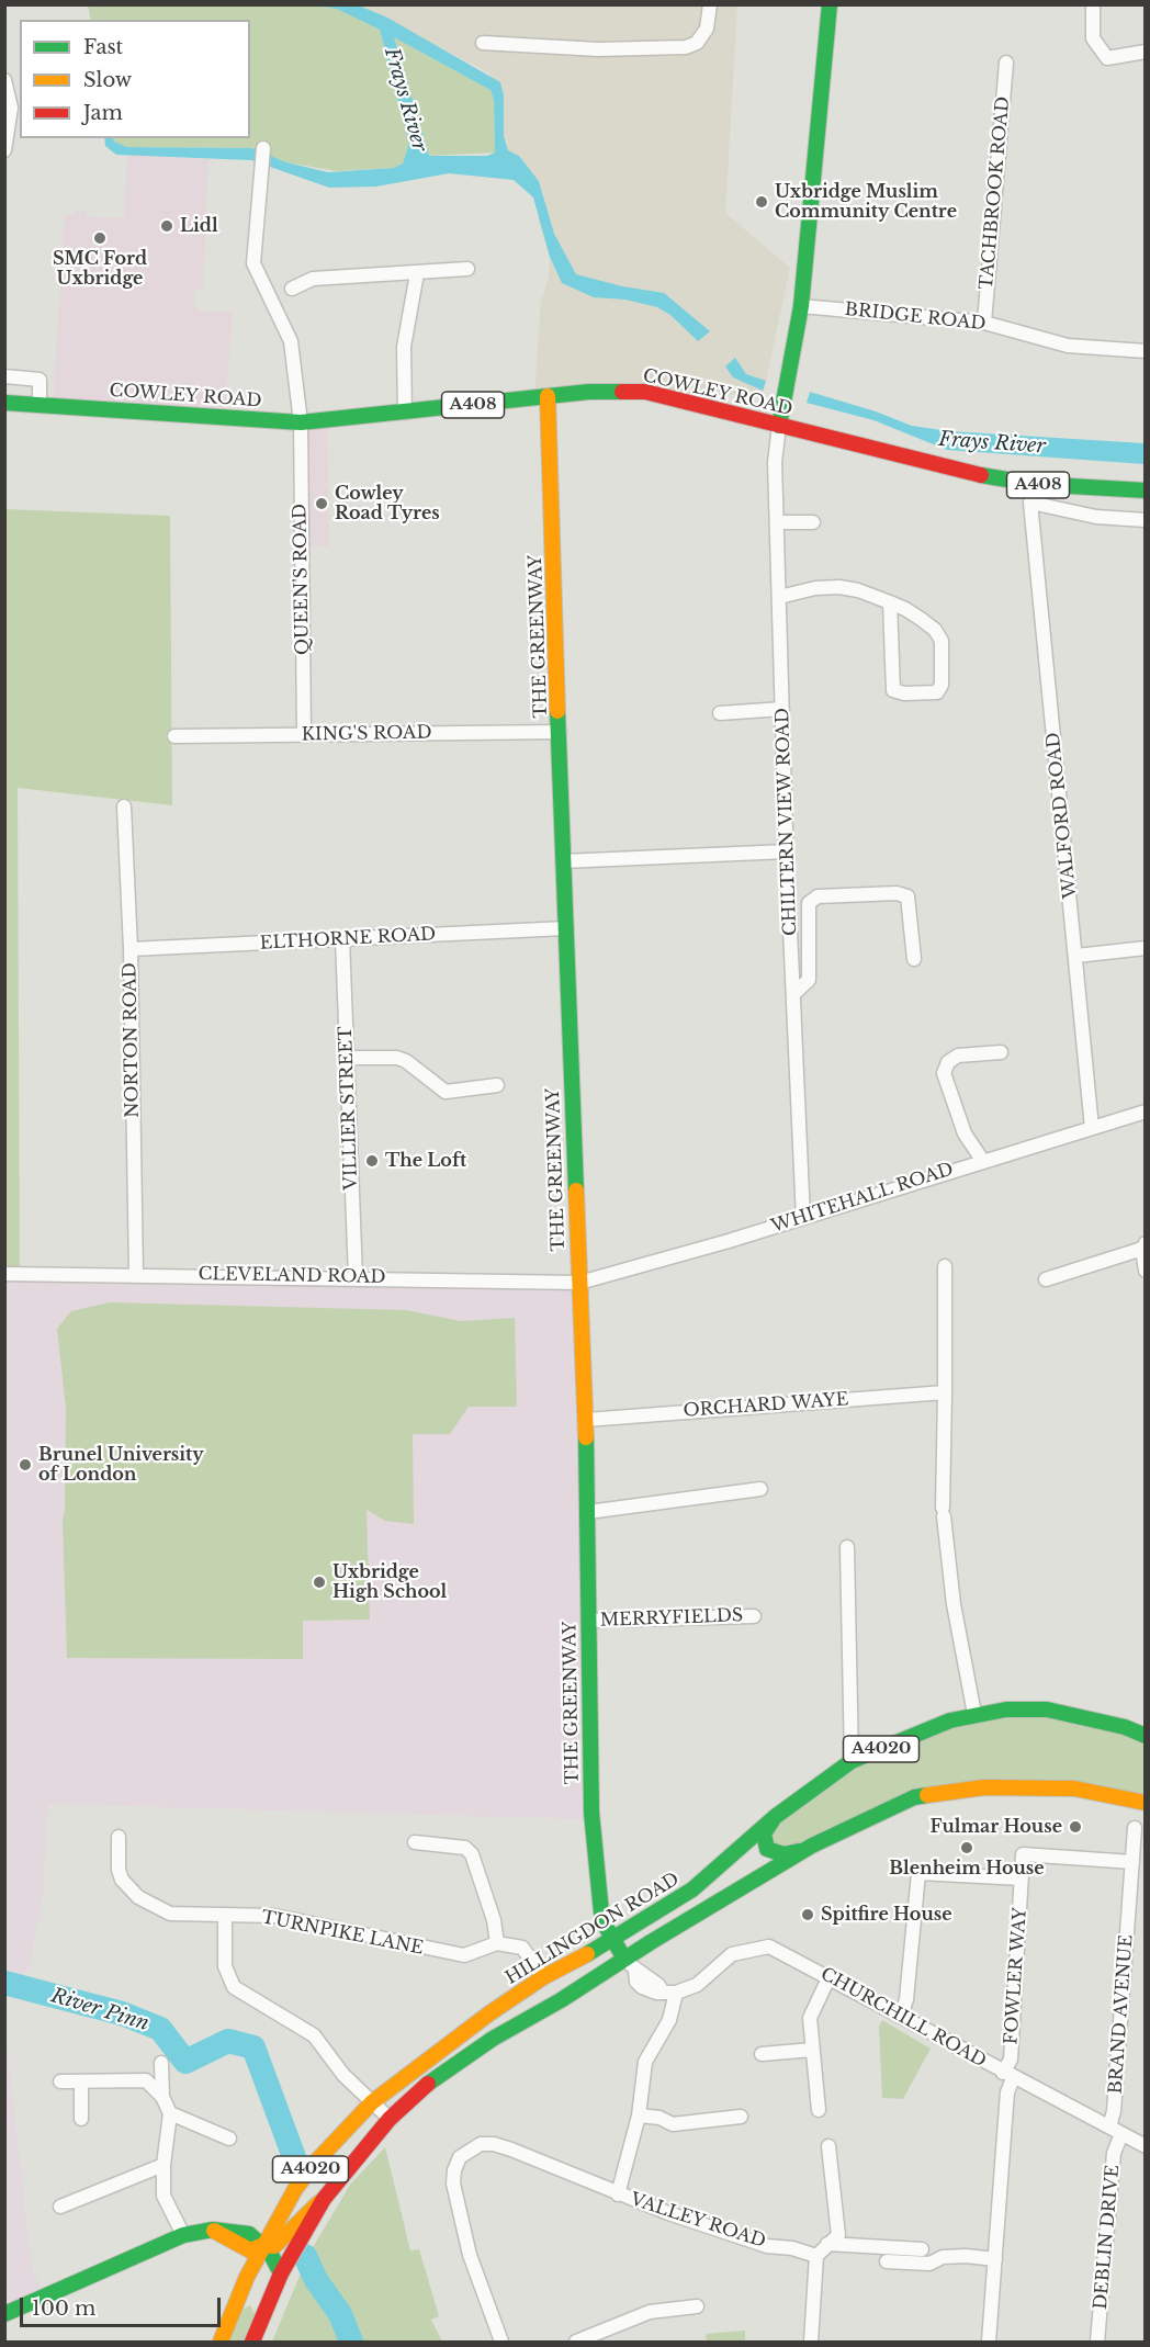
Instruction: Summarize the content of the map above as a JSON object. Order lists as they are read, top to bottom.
{
  "streets": {
    "main road": [
      "COWLEY ROAD",
      "A408",
      "THE GREENWAY",
      "A4020",
      "HILLINGDON ROAD"
    ],
    "street": [
      "TACHBROOK ROAD",
      "BRIDGE ROAD",
      "QUEEN'S ROAD",
      "KING'S ROAD",
      "WALFORD ROAD",
      "CHILTERN VIEW ROAD",
      "ELTHORNE ROAD",
      "NORTON ROAD",
      "VILLIER STREET",
      "WHITEHALL ROAD",
      "CLEVELAND ROAD",
      "ORCHARD WAYE",
      "MERRYFIELDS",
      "TURNPIKE LANE",
      "FOWLER WAY",
      "BRAND AVENUE",
      "CHURCHILL ROAD",
      "VALLEY ROAD",
      "DEBLIN DRIVE"
    ]
  },
  "crossings": [
    ["TACHBROOK ROAD", "BRIDGE ROAD"],
    ["COWLEY ROAD", "QUEEN'S ROAD"],
    ["COWLEY ROAD", "THE GREENWAY"],
    ["COWLEY ROAD", "WALFORD ROAD"],
    ["COWLEY ROAD", "CHILTERN VIEW ROAD"],
    ["QUEEN'S ROAD", "KING'S ROAD"],
    ["THE GREENWAY", "KING'S ROAD"],
    ["THE GREENWAY", "ELTHORNE ROAD"],
    ["THE GREENWAY", "WHITEHALL ROAD"],
    ["THE GREENWAY", "CLEVELAND ROAD"],
    ["THE GREENWAY", "ORCHARD WAYE"],
    ["THE GREENWAY", "MERRYFIELDS"],
    ["THE GREENWAY", "A4020"],
    ["THE GREENWAY", "HILLINGDON ROAD"],
    ["WALFORD ROAD", "WHITEHALL ROAD"],
    ["CHILTERN VIEW ROAD", "WHITEHALL ROAD"],
    ["ELTHORNE ROAD", "NORTON ROAD"],
    ["ELTHORNE ROAD", "VILLIER STREET"],
    ["NORTON ROAD", "CLEVELAND ROAD"],
    ["VILLIER STREET", "CLEVELAND ROAD"],
    ["WHITEHALL ROAD", "CLEVELAND ROAD"],
    ["A4020", "HILLINGDON ROAD"],
    ["FOWLER WAY", "BRAND AVENUE"],
    ["FOWLER WAY", "CHURCHILL ROAD"],
    ["BRAND AVENUE", "CHURCHILL ROAD"],
    ["BRAND AVENUE", "DEBLIN DRIVE"],
    ["CHURCHILL ROAD", "VALLEY ROAD"],
    ["CHURCHILL ROAD", "DEBLIN DRIVE"]
  ],
  "water": ["Frays River", "River Pinn"],
  "places": [
    "Uxbridge Muslim Community Centre",
    "Lidl",
    "SMC Ford Uxbridge",
    "Cowley Road Tyres",
    "The Loft",
    "Brunel University of London",
    "Uxbridge High School",
    "Fulmar House",
    "Blenheim House",
    "Spitfire House"
  ],
  "legend": ["Fast", "Slow", "Jam"],
  "scale_bar": "100 m"
}
